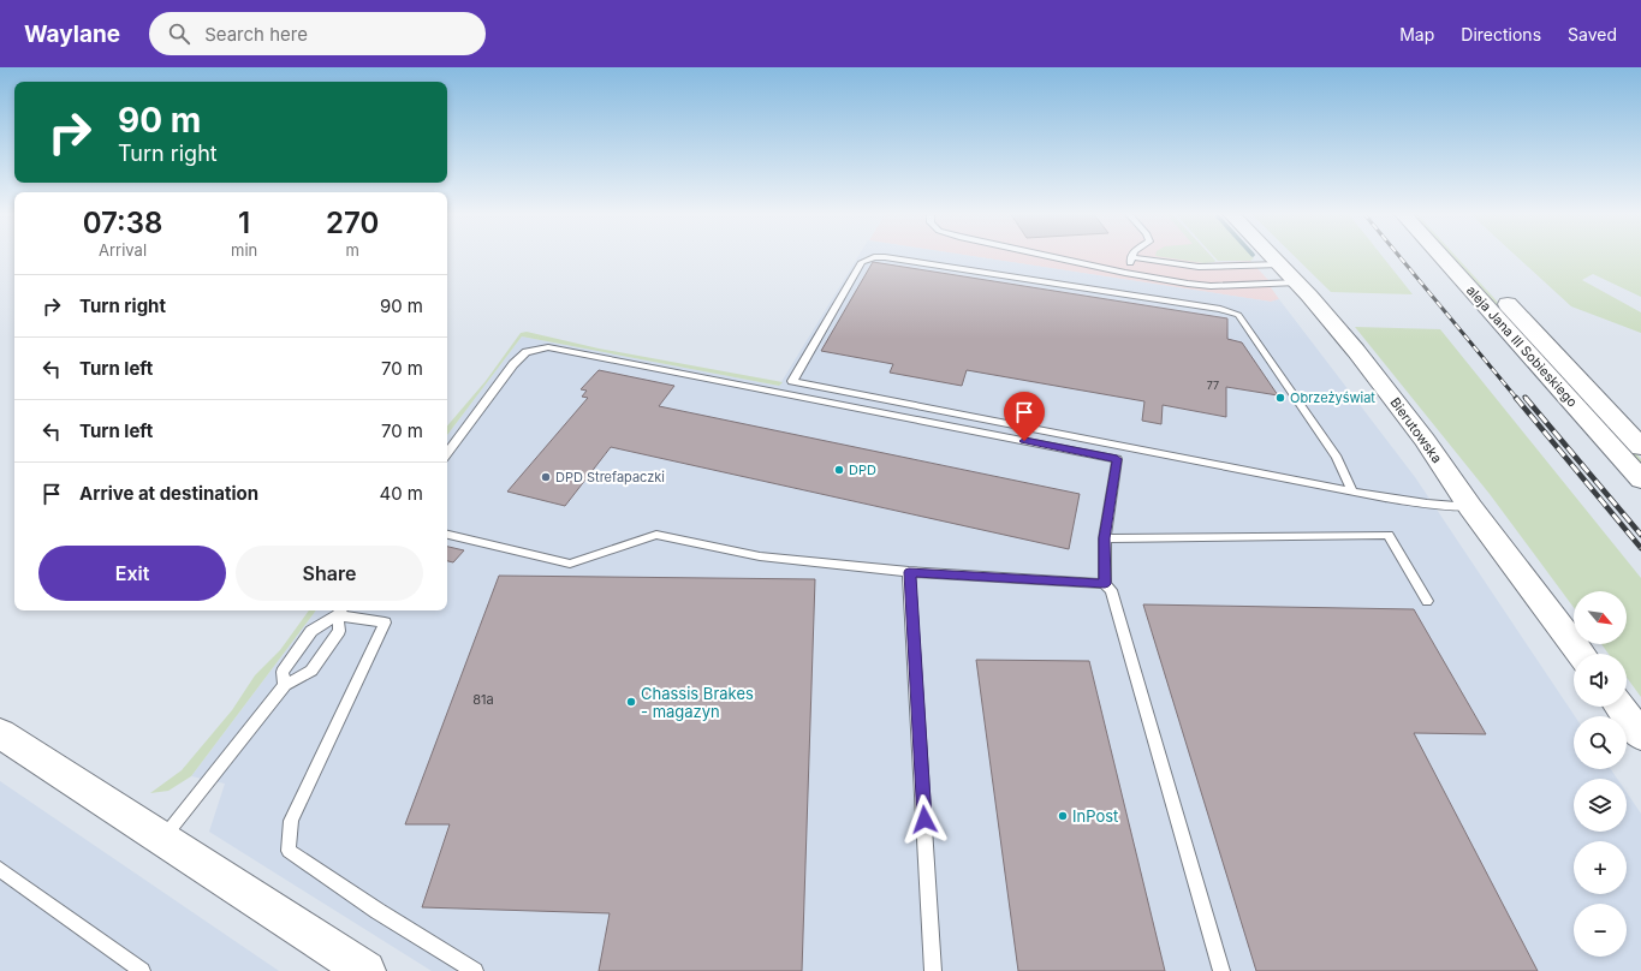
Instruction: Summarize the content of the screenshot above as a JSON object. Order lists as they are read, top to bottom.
{
  "streets": {
    "street": ["aleja Jana III Sobieskiego", "Bierutowska"]
  },
  "places": [
    "Obrzeżyświat",
    "DPD",
    "DPD Strefapaczki",
    "Chassis Brakes - magazyn",
    "InPost"
  ],
  "house_numbers": ["77", "81a"],
  "north": "bottom right",
  "page": {
    "header": "Waylane",
    "search": "Search here",
    "nav": ["Map", "Directions", "Saved"],
    "turn": ["90 m", "Turn right"],
    "eta": [
      "07:38",
      "Arrival",
      "1",
      "min",
      "270",
      "m"
    ],
    "list": [
      {
        "name": "Turn right",
        "value": "90 m"
      },
      {
        "name": "Turn left",
        "value": "70 m"
      },
      {
        "name": "Turn left",
        "value": "70 m"
      },
      {
        "name": "Arrive at destination",
        "value": "40 m"
      }
    ],
    "buttons": ["Exit", "Share"],
    "map_buttons": ["+", "−"]
  }
}
